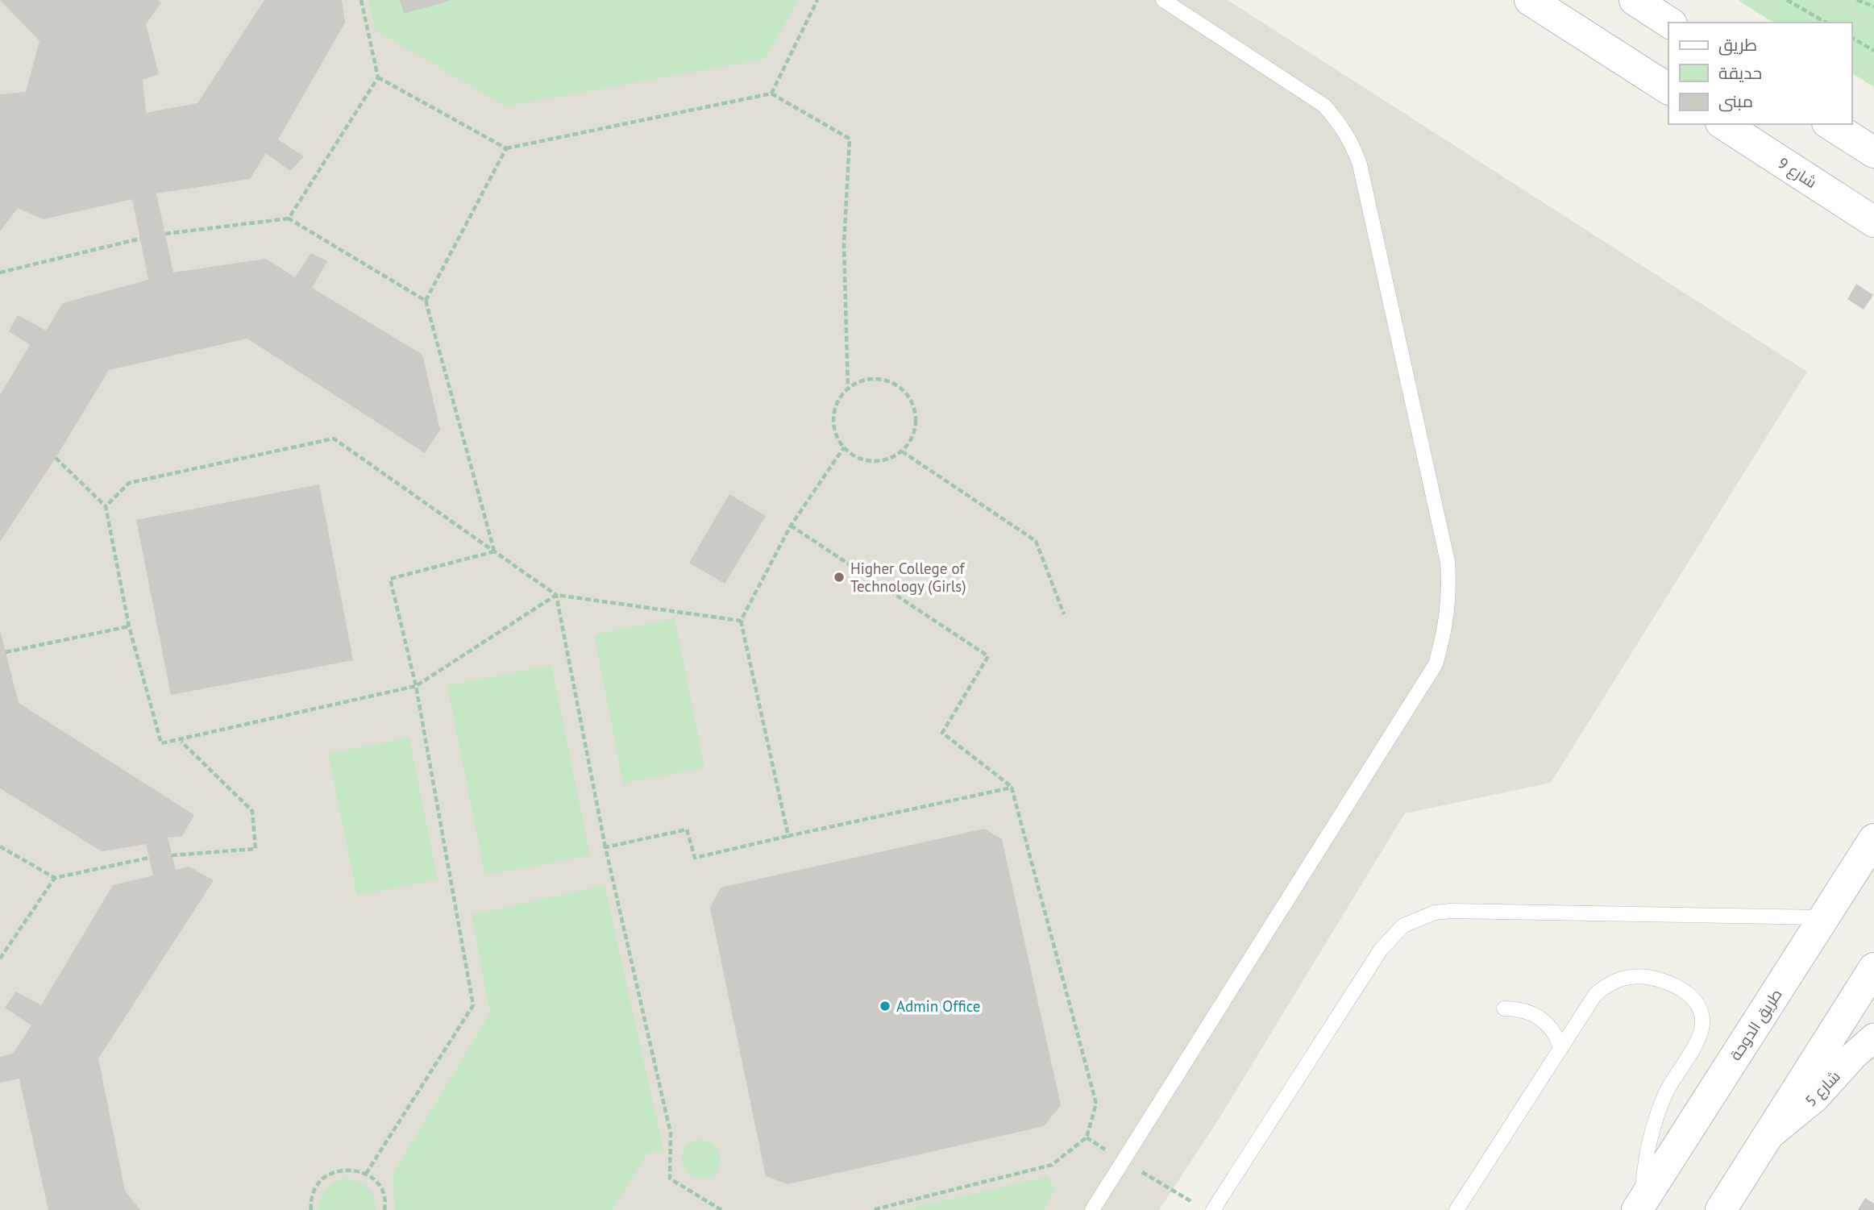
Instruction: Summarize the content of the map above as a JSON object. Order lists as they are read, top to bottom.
{
  "streets": {
    "main road": ["شارع 9", "طريق الدوحة"],
    "street": ["شارع 5"]
  },
  "places": ["Higher College of Technology (Girls)", "Admin Office"],
  "legend": ["طريق", "حديقة", "مبنى"]
}
